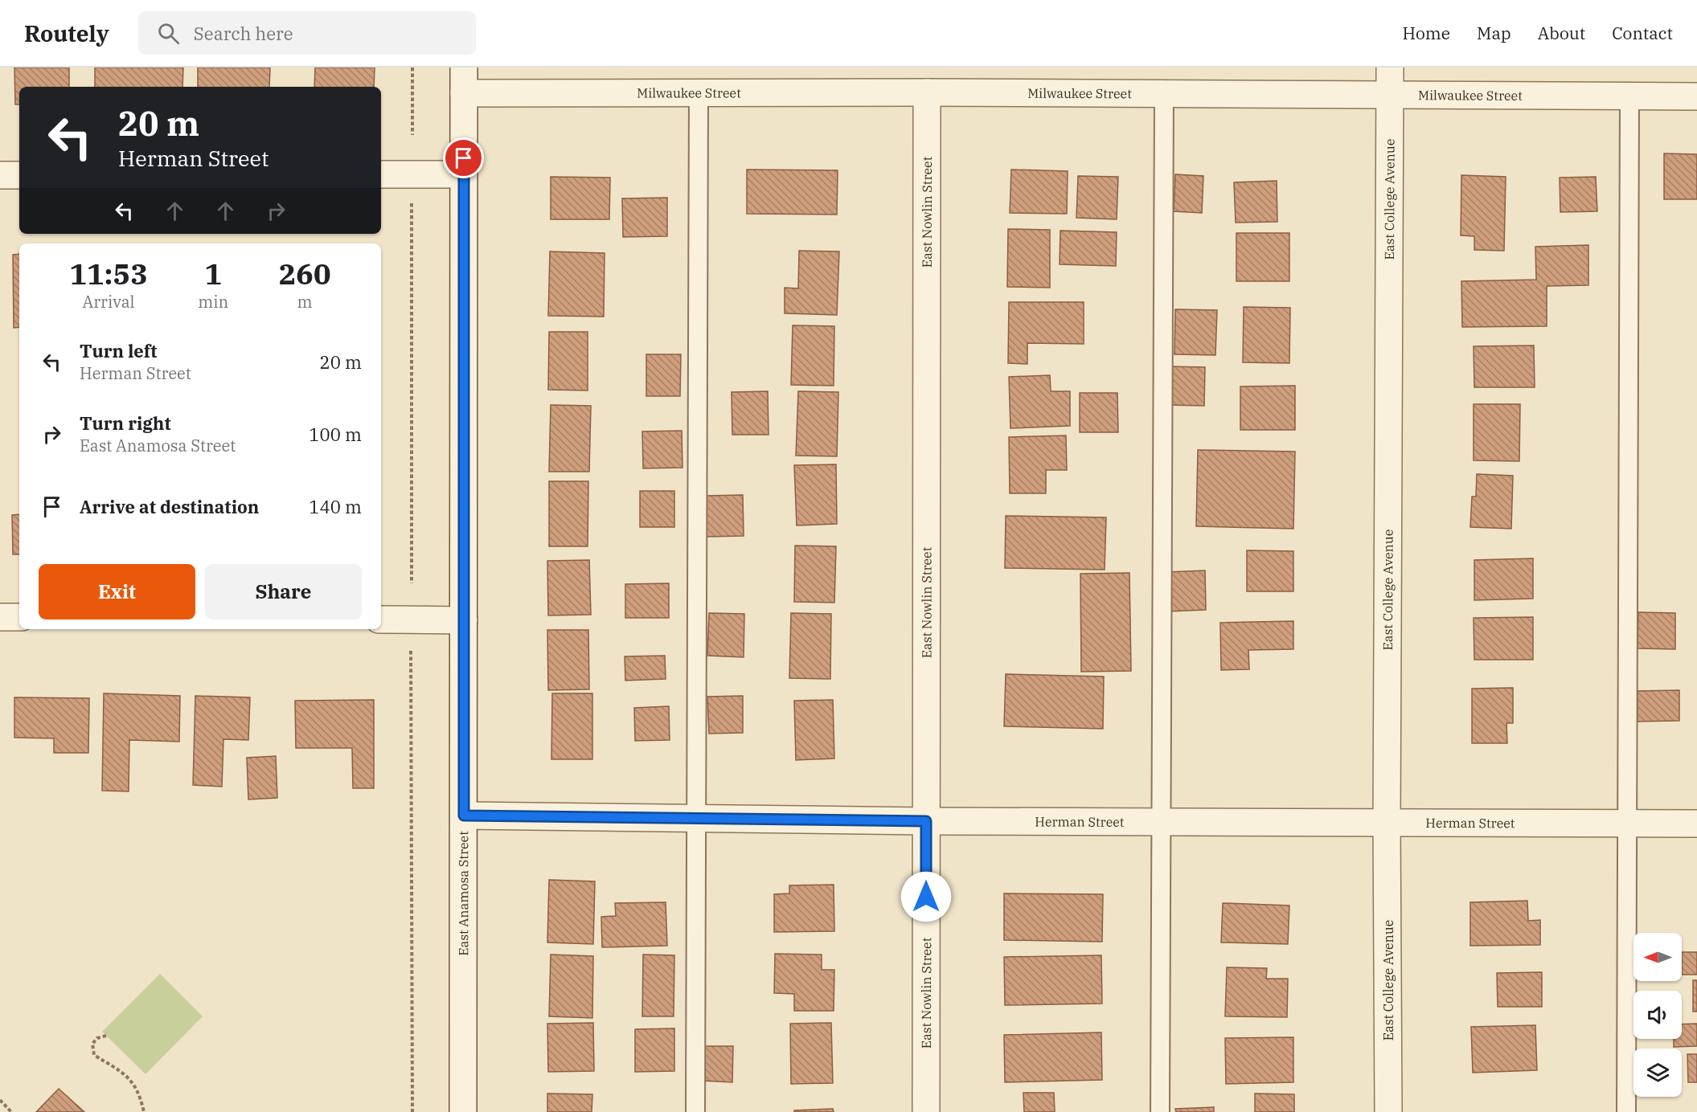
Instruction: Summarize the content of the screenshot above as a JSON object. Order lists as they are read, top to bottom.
{
  "streets": {
    "street": [
      "Milwaukee Street",
      "East College Avenue",
      "East Nowlin Street",
      "Herman Street",
      "East Anamosa Street"
    ]
  },
  "crossings": [
    ["Milwaukee Street", "East College Avenue"],
    ["Milwaukee Street", "East Nowlin Street"],
    ["Milwaukee Street", "East Anamosa Street"],
    ["East College Avenue", "Herman Street"],
    ["East Nowlin Street", "Herman Street"],
    ["Herman Street", "East Anamosa Street"]
  ],
  "north": "left",
  "page": {
    "header": "Routely",
    "search": "Search here",
    "nav": [
      "Home",
      "Map",
      "About",
      "Contact"
    ],
    "turn": ["20 m", "Herman Street"],
    "eta": [
      "11:53",
      "Arrival",
      "1",
      "min",
      "260",
      "m"
    ],
    "list": [
      {
        "name": "Turn left",
        "note": "Herman Street",
        "value": "20 m"
      },
      {
        "name": "Turn right",
        "note": "East Anamosa Street",
        "value": "100 m"
      },
      {
        "name": "Arrive at destination",
        "value": "140 m"
      }
    ],
    "buttons": ["Exit", "Share"]
  }
}
